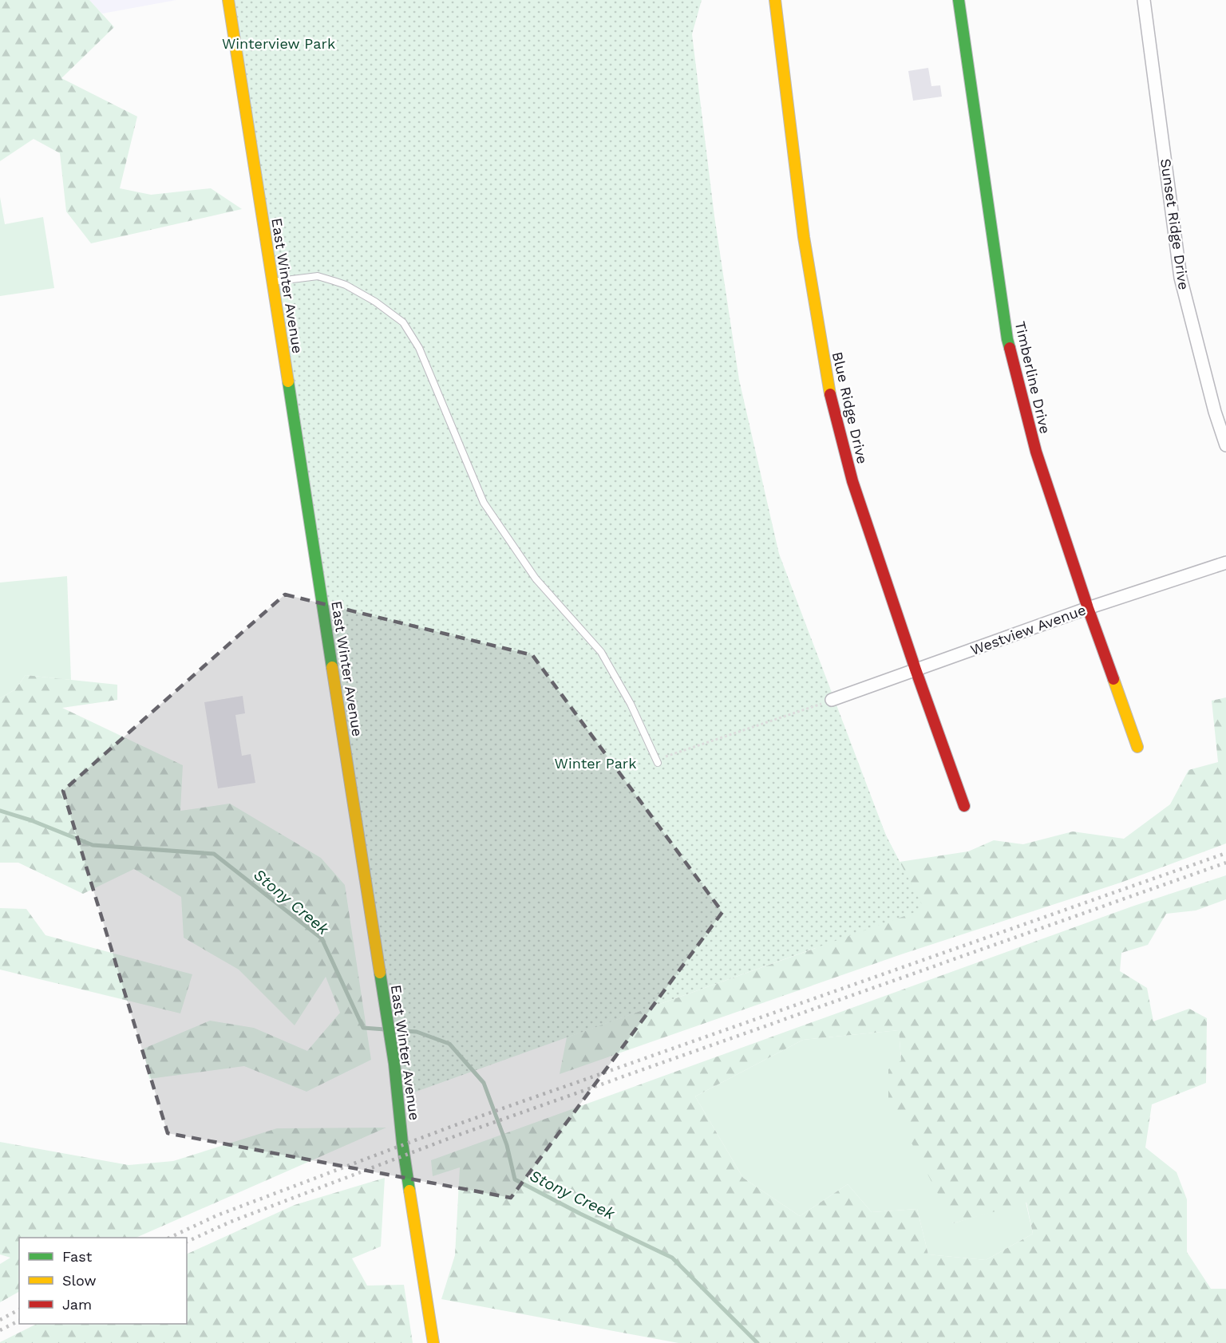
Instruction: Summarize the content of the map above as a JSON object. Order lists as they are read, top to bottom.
{
  "streets": {
    "street": [
      "Sunset Ridge Drive",
      "East Winter Avenue",
      "Timberline Drive",
      "Blue Ridge Drive",
      "Westview Avenue"
    ]
  },
  "crossings": [
    ["Timberline Drive", "Westview Avenue"],
    ["Blue Ridge Drive", "Westview Avenue"]
  ],
  "water": ["Stony Creek"],
  "parks": ["Winterview Park", "Winter Park"],
  "legend": ["Fast", "Slow", "Jam"]
}
